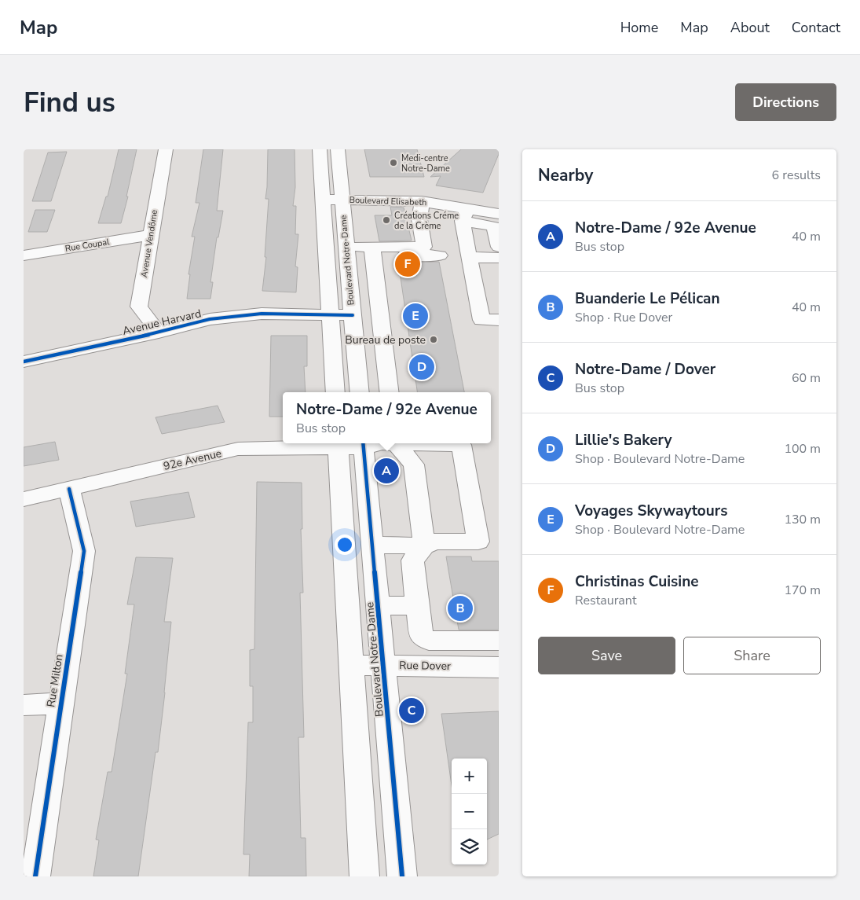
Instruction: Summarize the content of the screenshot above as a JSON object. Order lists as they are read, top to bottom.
{
  "streets": {
    "street": [
      "Boulevard Elisabeth",
      "Avenue Vendôme",
      "Rue Coupal",
      "Boulevard Notre-Dame",
      "Avenue Harvard",
      "92e Avenue",
      "Rue Dover",
      "Rue Milton"
    ]
  },
  "crossings": [
    ["Boulevard Elisabeth", "Boulevard Notre-Dame"],
    ["Avenue Vendôme", "Rue Coupal"],
    ["Avenue Vendôme", "Avenue Harvard"],
    ["Boulevard Notre-Dame", "Avenue Harvard"],
    ["Boulevard Notre-Dame", "92e Avenue"],
    ["Boulevard Notre-Dame", "Rue Dover"],
    ["92e Avenue", "Rue Milton"]
  ],
  "places": ["Medi-centre Notre-Dame", "Créations Créme de la Crème", "Bureau de poste"],
  "page": {
    "header": "Map",
    "nav": [
      "Home",
      "Map",
      "About",
      "Contact"
    ],
    "buttons": [
      "Directions",
      ["Save", "Share"]
    ],
    "title": "Find us",
    "heading": ["Nearby", "6 results"],
    "list": [
      {
        "mark": "A",
        "name": "Notre-Dame / 92e Avenue",
        "note": "Bus stop",
        "value": "40 m"
      },
      {
        "mark": "B",
        "name": "Buanderie Le Pélican",
        "note": "Shop · Rue Dover",
        "value": "40 m"
      },
      {
        "mark": "C",
        "name": "Notre-Dame / Dover",
        "note": "Bus stop",
        "value": "60 m"
      },
      {
        "mark": "D",
        "name": "Lillie's Bakery",
        "note": "Shop · Boulevard Notre-Dame",
        "value": "100 m"
      },
      {
        "mark": "E",
        "name": "Voyages Skywaytours",
        "note": "Shop · Boulevard Notre-Dame",
        "value": "130 m"
      },
      {
        "mark": "F",
        "name": "Christinas Cuisine",
        "note": "Restaurant",
        "value": "170 m"
      }
    ],
    "pins": [
      "F",
      "E",
      "D",
      "A",
      "B",
      "C"
    ],
    "popup": ["Notre-Dame / 92e Avenue", "Bus stop"],
    "map_buttons": ["+", "−"]
  }
}
